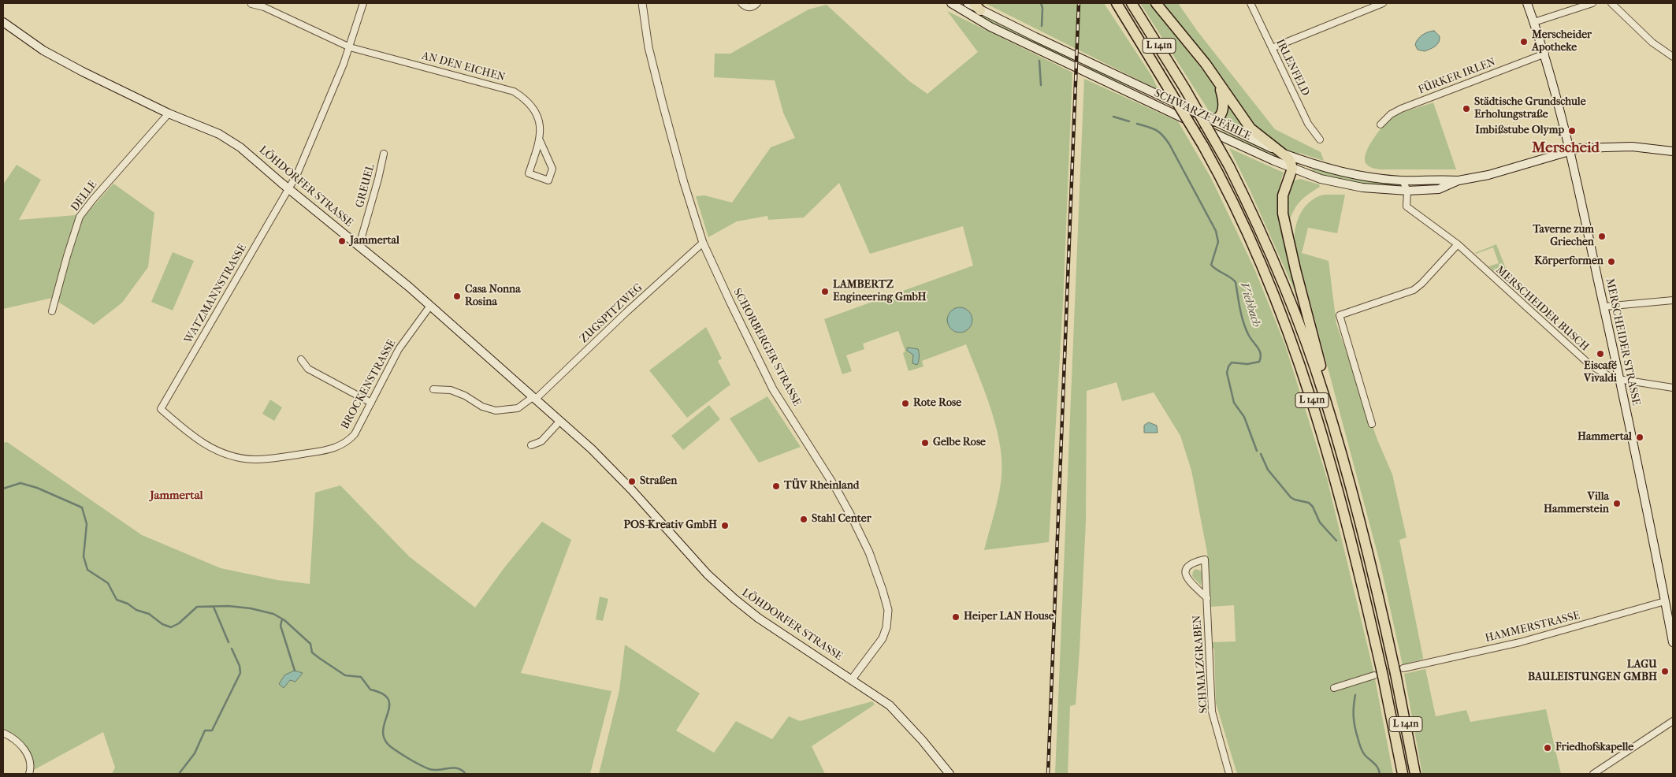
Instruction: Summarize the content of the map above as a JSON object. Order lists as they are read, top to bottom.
{
  "streets": {
    "highway": ["L 141n"],
    "main road": ["SCHWARZE PFÄHLE", "LÖHDORFER STRASSE", "MERSCHEIDER STRASSE"],
    "street": [
      "AN DEN EICHEN",
      "IRLENFELD",
      "FÜRKER IRLEN",
      "GREUEL",
      "DELLE",
      "WATZMANNSTRASSE",
      "MERSCHEIDER BUSCH",
      "ZUGSPITZWEG",
      "SCHORBERGER STRASSE",
      "BROCKENSTRASSE",
      "HAMMERSTRASSE",
      "SCHMALZGRABEN"
    ]
  },
  "crossings": [
    ["L 141n", "HAMMERSTRASSE"],
    ["FÜRKER IRLEN", "MERSCHEIDER STRASSE"],
    ["SCHWARZE PFÄHLE", "MERSCHEIDER BUSCH"],
    ["SCHWARZE PFÄHLE", "MERSCHEIDER STRASSE"],
    ["GREUEL", "LÖHDORFER STRASSE"],
    ["LÖHDORFER STRASSE", "DELLE"],
    ["LÖHDORFER STRASSE", "WATZMANNSTRASSE"],
    ["LÖHDORFER STRASSE", "ZUGSPITZWEG"],
    ["LÖHDORFER STRASSE", "SCHORBERGER STRASSE"],
    ["LÖHDORFER STRASSE", "BROCKENSTRASSE"],
    ["WATZMANNSTRASSE", "BROCKENSTRASSE"],
    ["MERSCHEIDER BUSCH", "MERSCHEIDER STRASSE"],
    ["ZUGSPITZWEG", "SCHORBERGER STRASSE"],
    ["MERSCHEIDER STRASSE", "HAMMERSTRASSE"]
  ],
  "districts": ["Merscheid", "Jammertal"],
  "water": ["Viehbach"],
  "places": [
    "Merscheider Apotheke",
    "Städtische Grundschule Erholungstraße",
    "Imbißstube Olymp",
    "Taverne zum Griechen",
    "Jammertal",
    "Körperformen",
    "LAMBERTZ Engineering GmbH",
    "Casa Nonna Rosina",
    "Eiscafé Vivaldi",
    "Rote Rose",
    "Hammertal",
    "Gelbe Rose",
    "Straßen",
    "TÜV Rheinland",
    "Villa Hammerstein",
    "Stahl Center",
    "POS-Kreativ GmbH",
    "Heiper LAN House",
    "LAGU BAULEISTUNGEN GMBH",
    "Friedhofskapelle"
  ]
}
